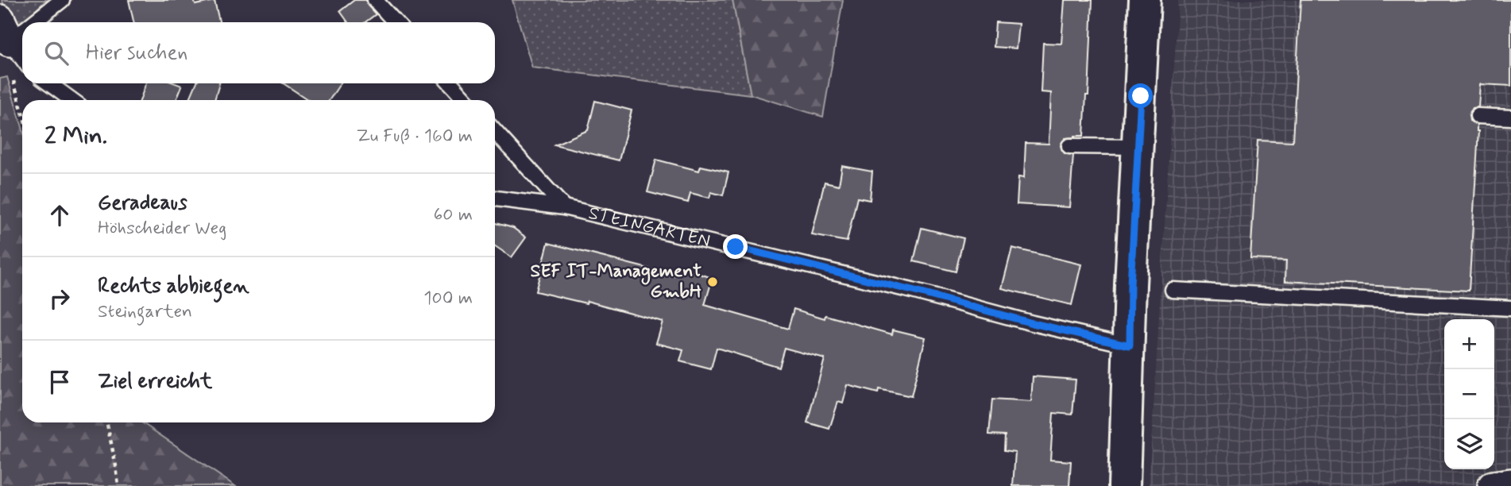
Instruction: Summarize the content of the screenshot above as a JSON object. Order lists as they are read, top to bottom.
{
  "streets": {
    "lane": ["STEINGARTEN"]
  },
  "places": ["SEF IT-Management GmbH"],
  "page": {
    "search": "Hier suchen",
    "heading": ["2 Min.", "Zu Fuß · 160 m"],
    "list": [
      ["Geradeaus", "Höhscheider Weg", "60 m"],
      ["Rechts abbiegen", "Steingarten", "100 m"],
      "Ziel erreicht"
    ],
    "map_buttons": ["+", "−"]
  }
}
